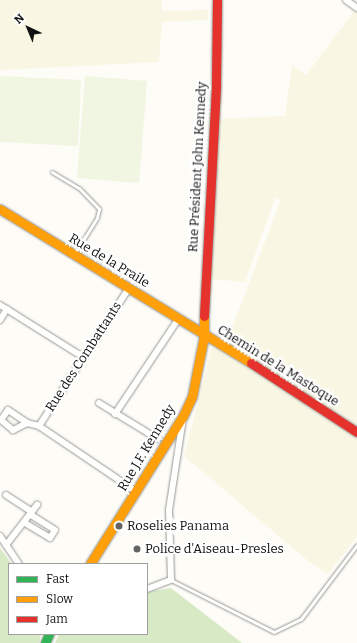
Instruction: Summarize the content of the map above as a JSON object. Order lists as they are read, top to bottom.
{
  "streets": {
    "street": [
      "Rue Président John Kennedy",
      "Rue de la Praile",
      "Rue des Combattants",
      "Chemin de la Mastoque",
      "Rue J.F. Kennedy"
    ]
  },
  "crossings": [
    ["Rue Président John Kennedy", "Rue de la Praile"],
    ["Rue Président John Kennedy", "Chemin de la Mastoque"],
    ["Rue Président John Kennedy", "Rue J.F. Kennedy"],
    ["Rue de la Praile", "Rue des Combattants"],
    ["Rue de la Praile", "Chemin de la Mastoque"],
    ["Rue de la Praile", "Rue J.F. Kennedy"],
    ["Rue des Combattants", "Rue J.F. Kennedy"],
    ["Chemin de la Mastoque", "Rue J.F. Kennedy"]
  ],
  "places": ["Roselies Panama", "Police d'Aiseau-Presles"],
  "legend": ["Fast", "Slow", "Jam"],
  "north": "top left"
}
